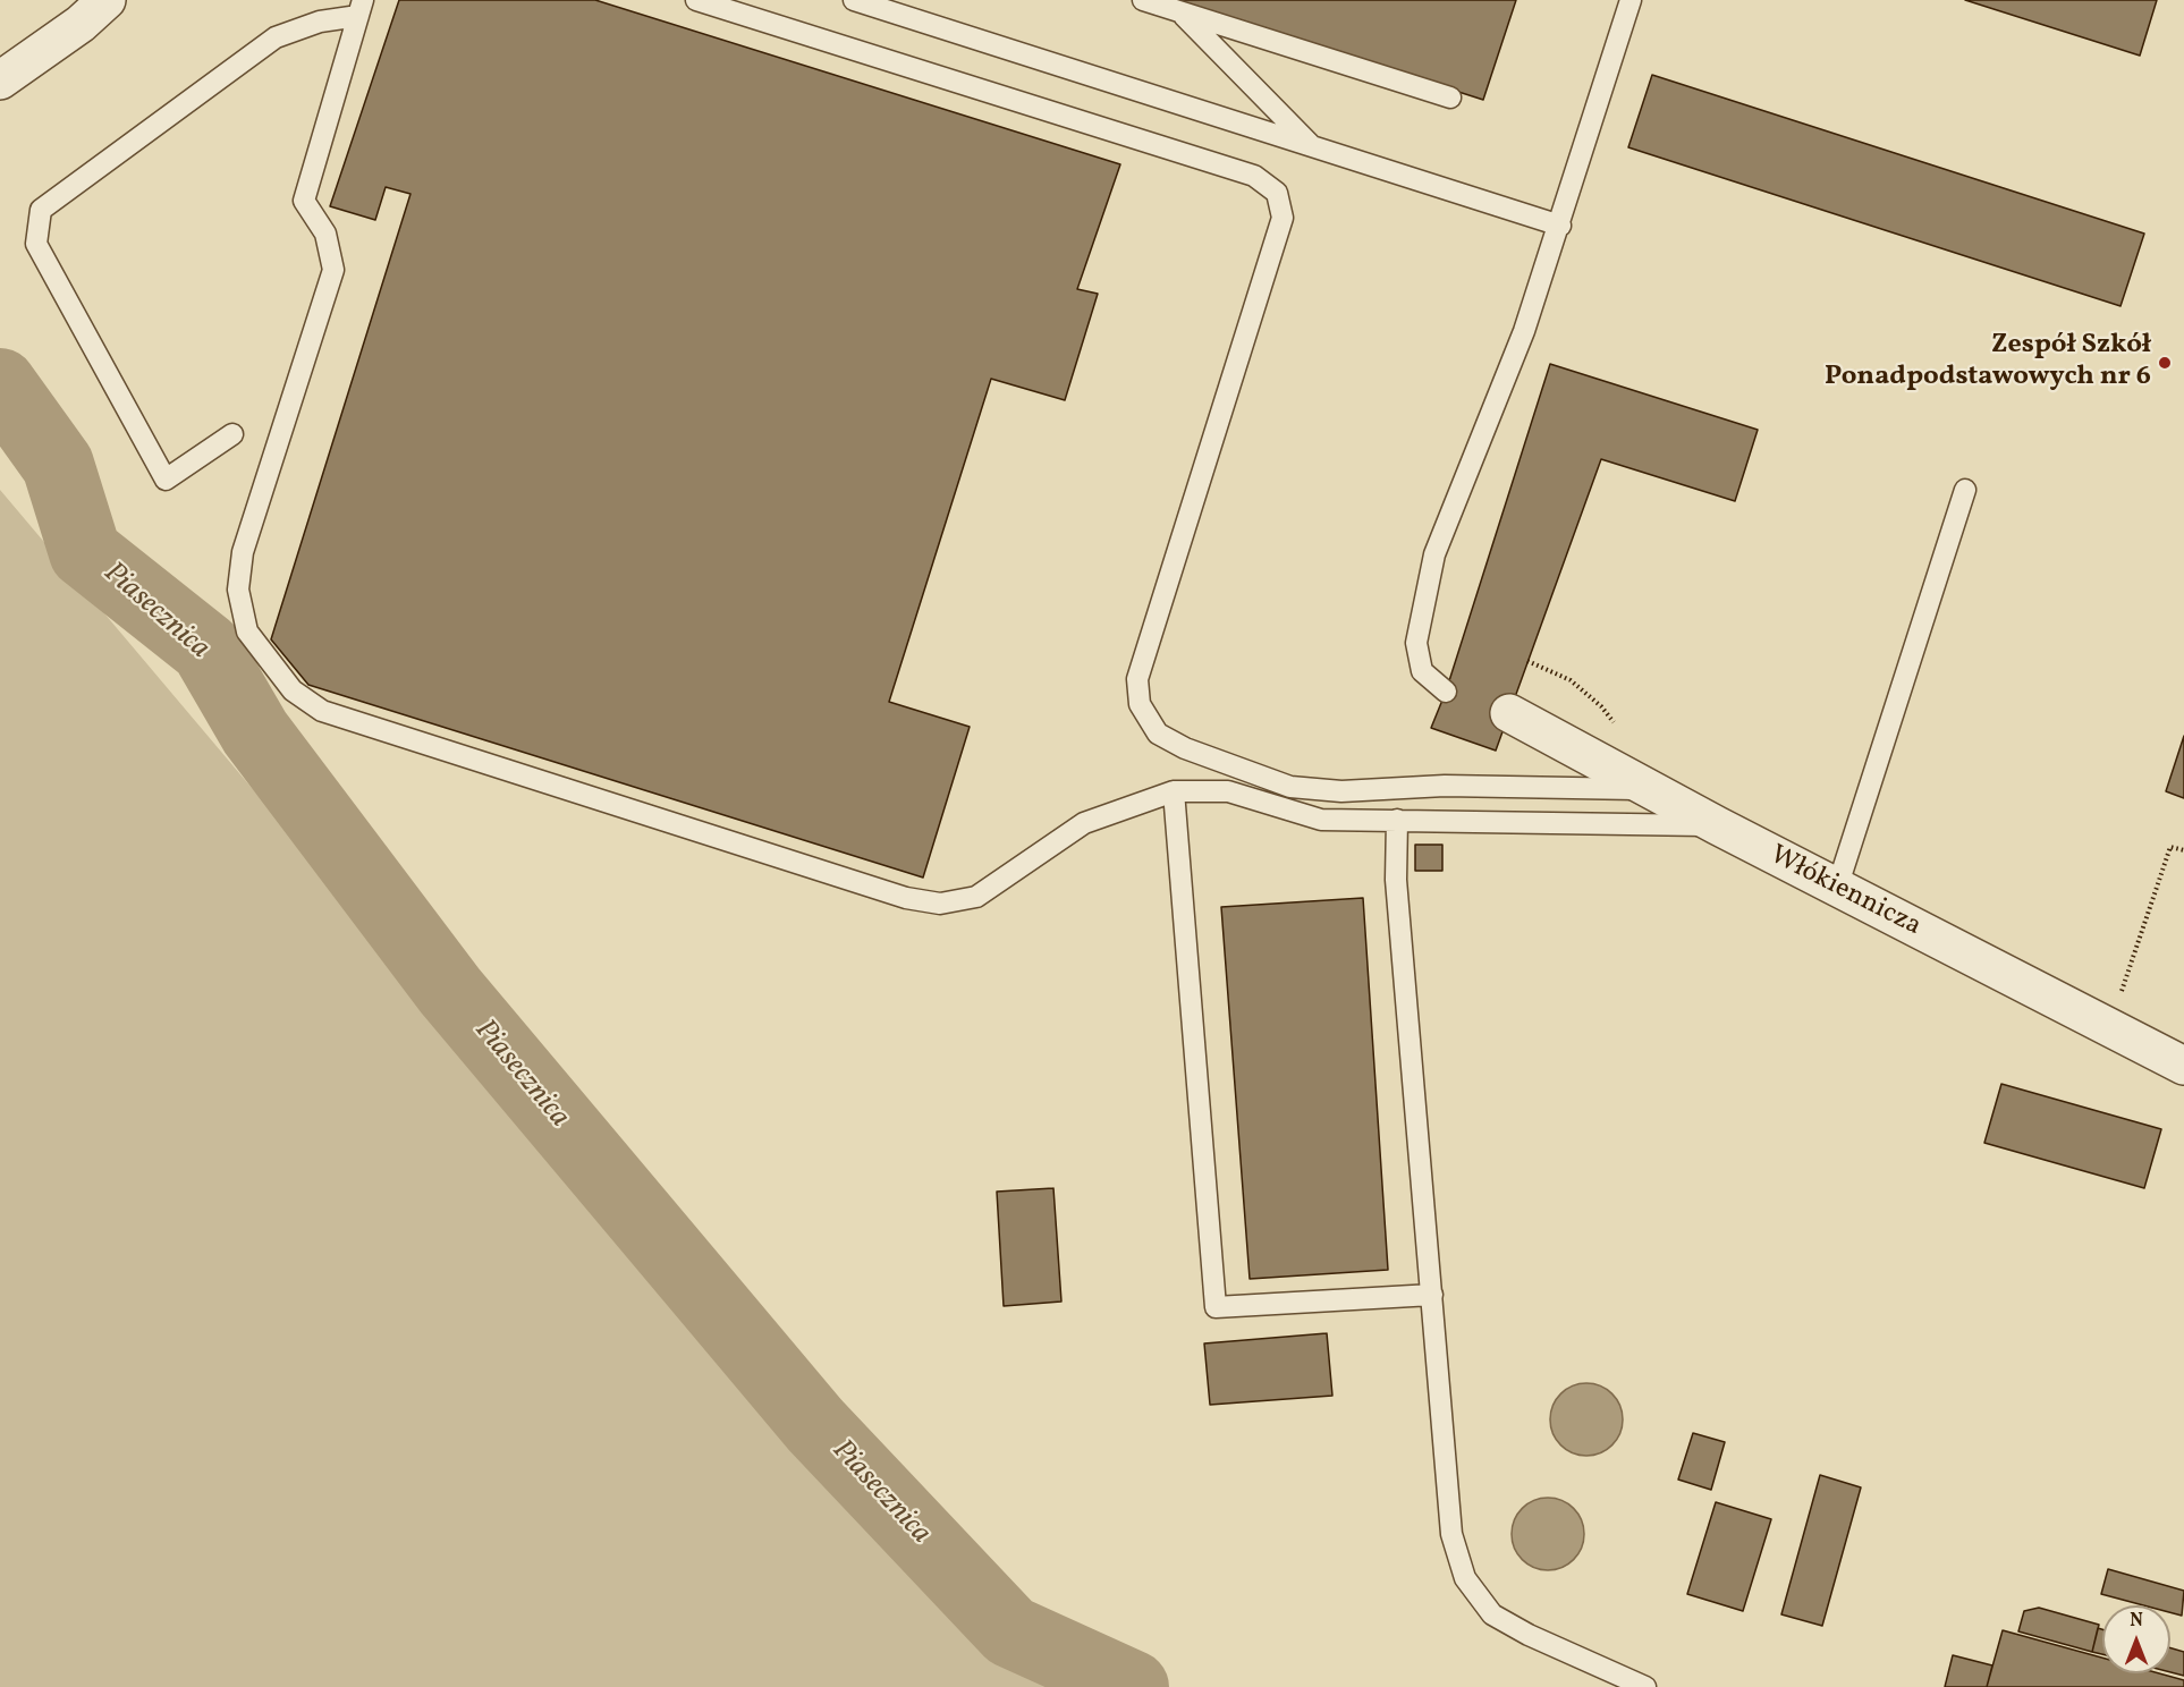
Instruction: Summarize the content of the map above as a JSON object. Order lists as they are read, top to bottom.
{
  "streets": {
    "street": ["Włókiennicza"]
  },
  "water": ["Piasecznica"],
  "places": ["Zespół Szkół Ponadpodstawowych nr 6"],
  "north": "top"
}
